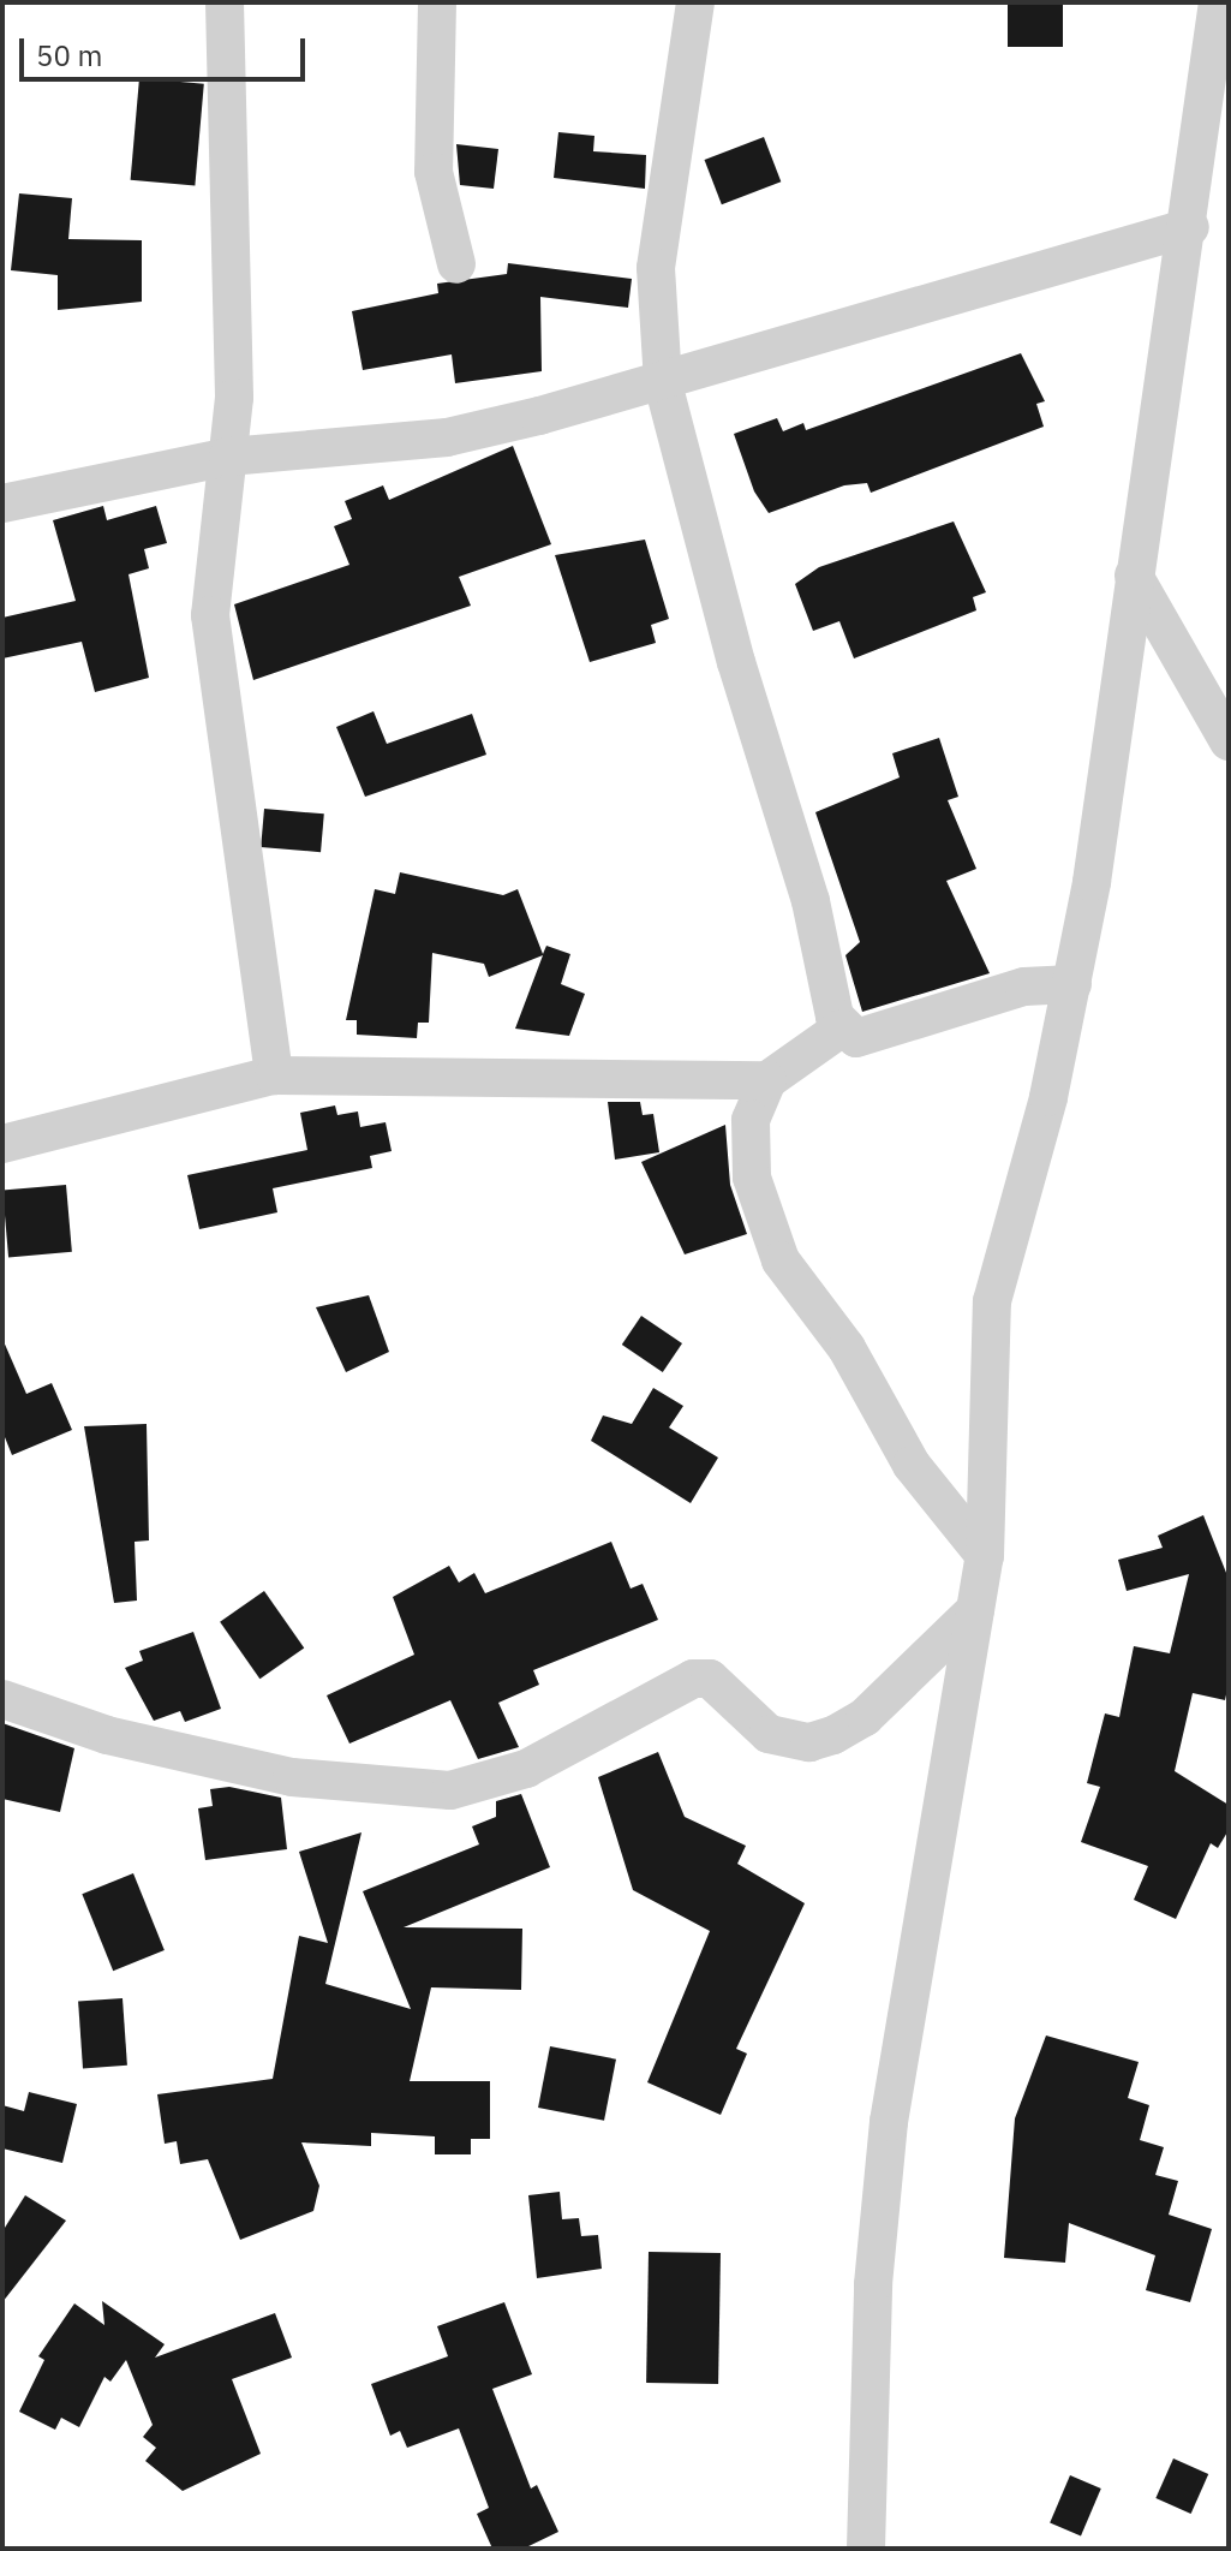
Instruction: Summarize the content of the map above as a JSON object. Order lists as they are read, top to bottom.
{
  "scale_bar": "50 m"
}
